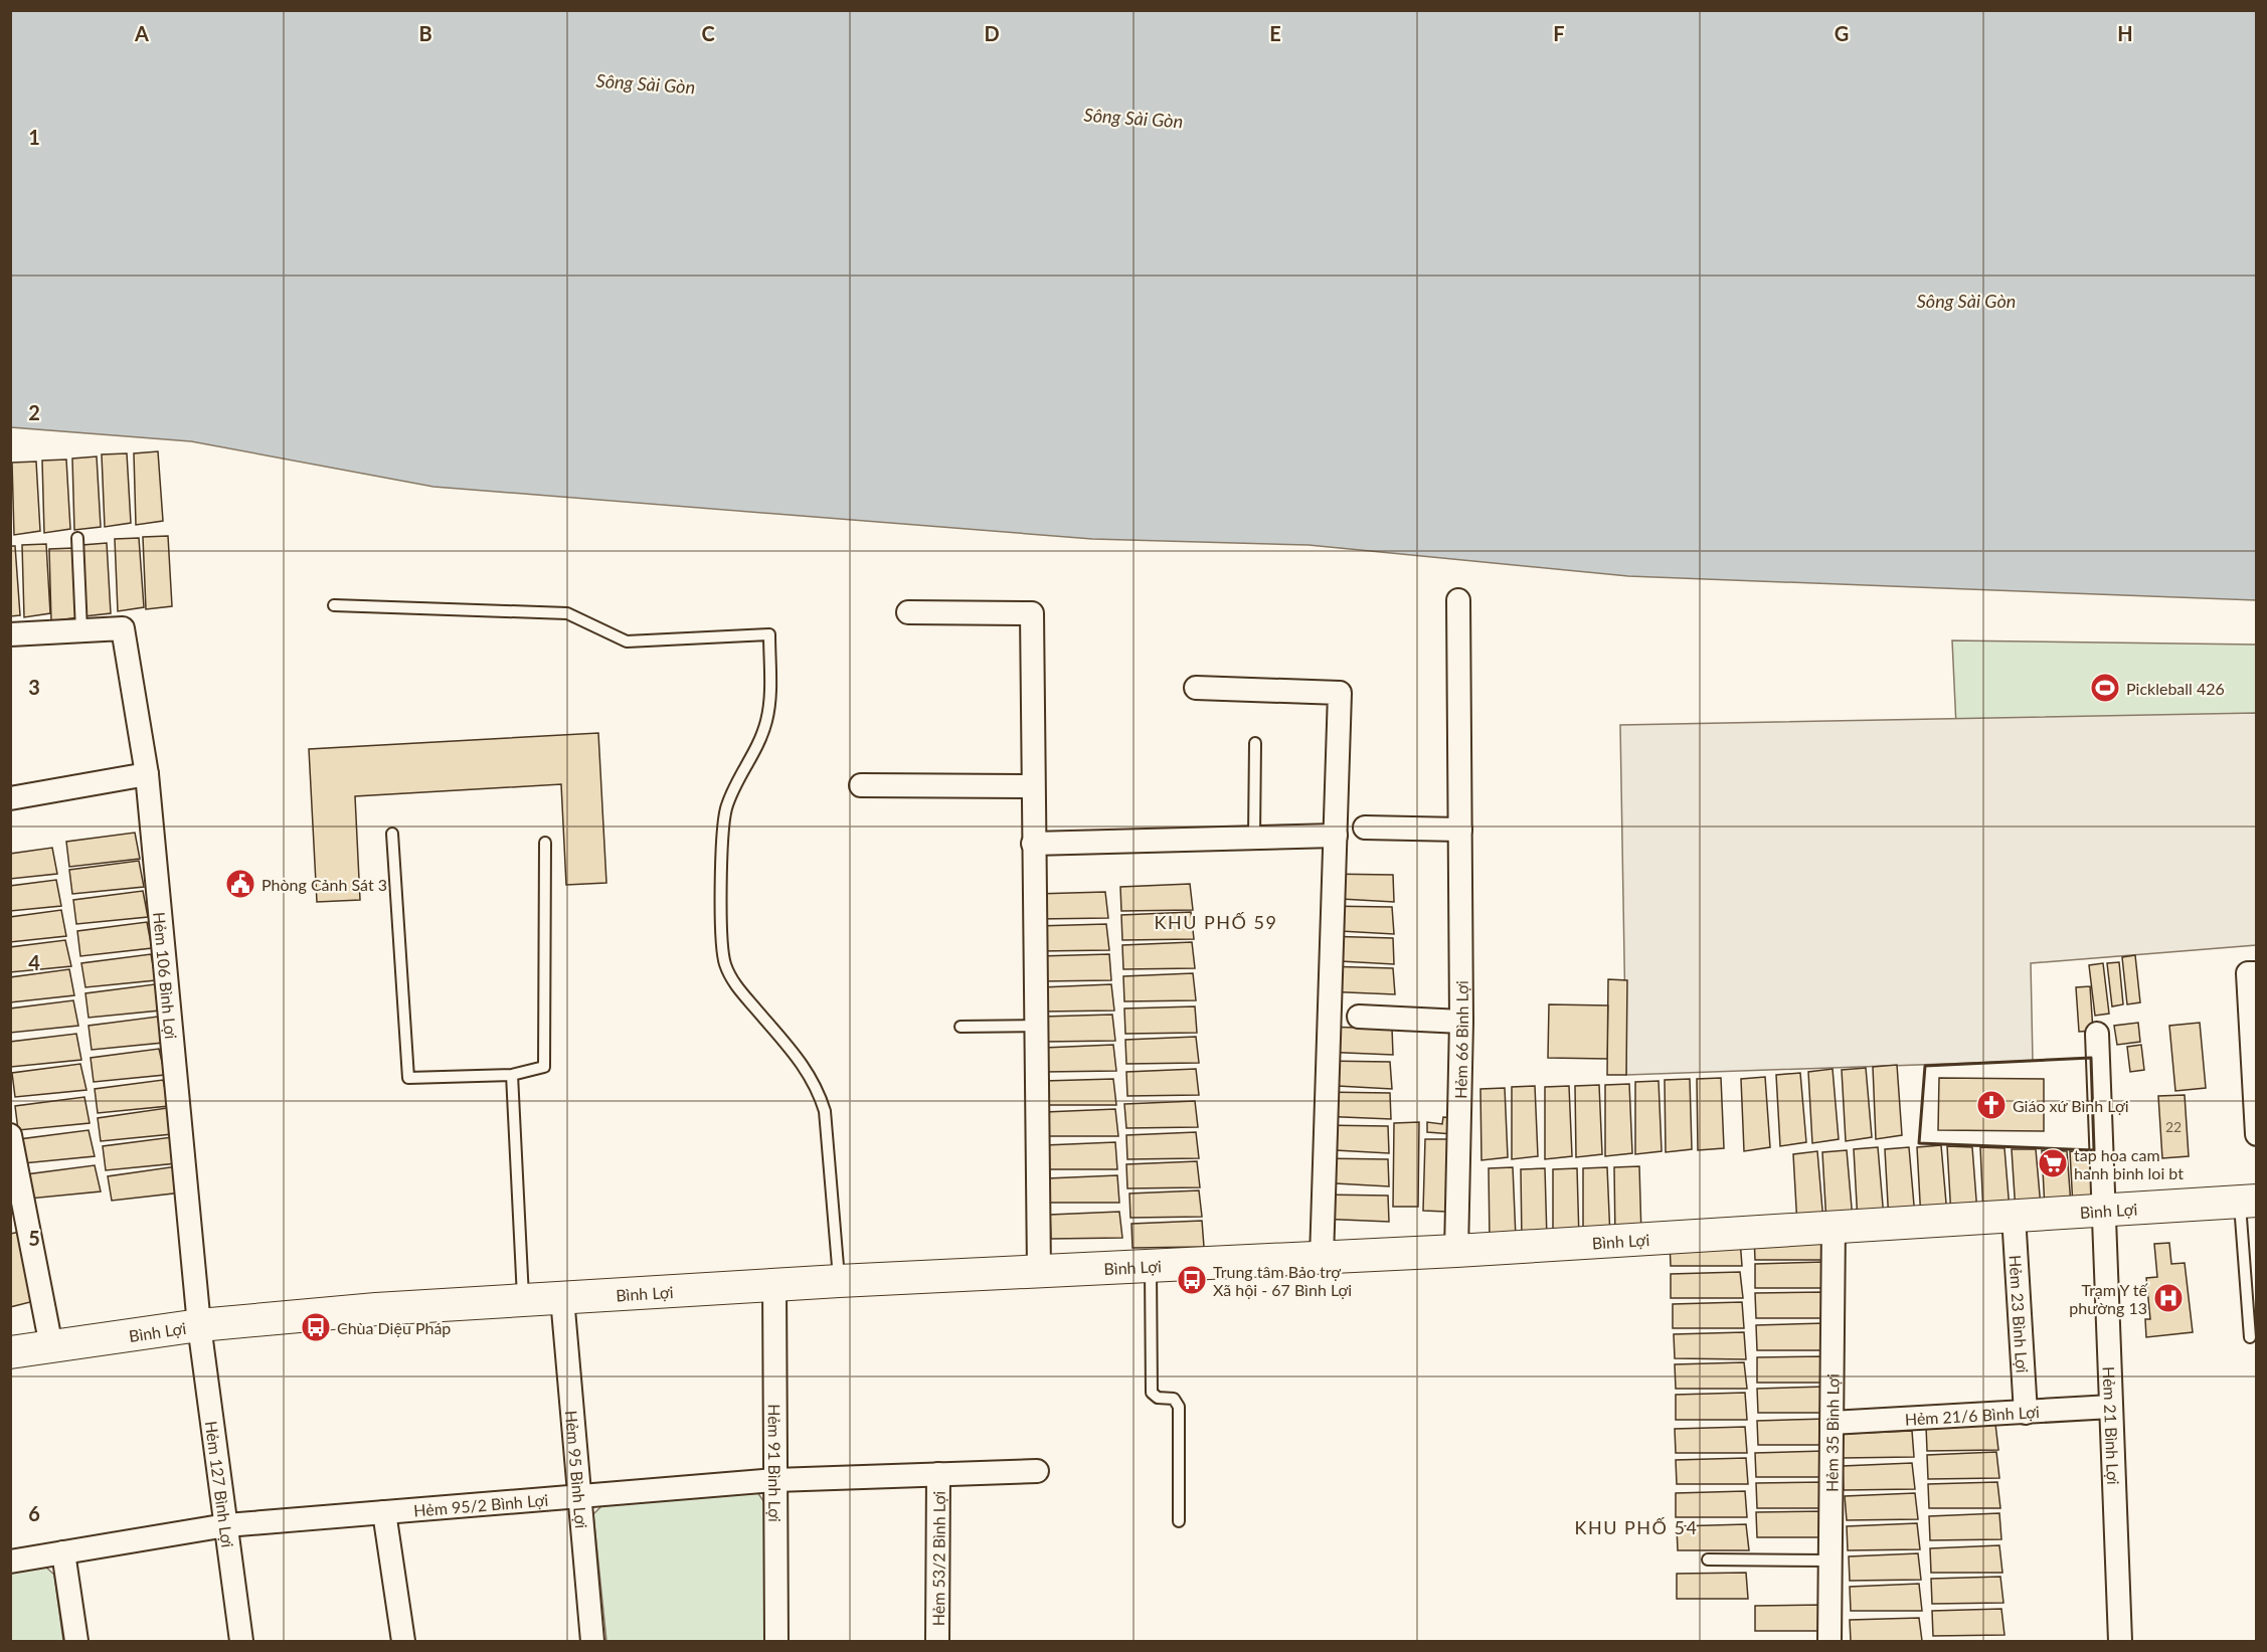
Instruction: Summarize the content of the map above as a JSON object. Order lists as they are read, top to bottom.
{
  "streets": {
    "street": [
      "Hẻm 106 Bình Lợi",
      "Hẻm 66 Bình Lợi",
      "Bình Lợi",
      "Hẻm 23 Bình Lợi",
      "Hẻm 21/6 Bình Lợi",
      "Hẻm 21 Bình Lợi",
      "Hẻm 35 Bình Lợi",
      "Hẻm 91 Bình Lợi",
      "Hẻm 95 Bình Lợi",
      "Hẻm 127 Bình Lợi",
      "Hẻm 95/2 Bình Lợi",
      "Hẻm 53/2 Bình Lợi"
    ]
  },
  "crossings": [
    ["Hẻm 106 Bình Lợi", "Bình Lợi"],
    ["Hẻm 106 Bình Lợi", "Hẻm 127 Bình Lợi"],
    ["Hẻm 66 Bình Lợi", "Bình Lợi"],
    ["Bình Lợi", "Hẻm 23 Bình Lợi"],
    ["Bình Lợi", "Hẻm 21 Bình Lợi"],
    ["Bình Lợi", "Hẻm 35 Bình Lợi"],
    ["Bình Lợi", "Hẻm 91 Bình Lợi"],
    ["Bình Lợi", "Hẻm 95 Bình Lợi"],
    ["Bình Lợi", "Hẻm 127 Bình Lợi"],
    ["Hẻm 23 Bình Lợi", "Hẻm 21/6 Bình Lợi"],
    ["Hẻm 21/6 Bình Lợi", "Hẻm 21 Bình Lợi"],
    ["Hẻm 21/6 Bình Lợi", "Hẻm 35 Bình Lợi"],
    ["Hẻm 91 Bình Lợi", "Hẻm 53/2 Bình Lợi"],
    ["Hẻm 95 Bình Lợi", "Hẻm 95/2 Bình Lợi"],
    ["Hẻm 95 Bình Lợi", "Hẻm 53/2 Bình Lợi"],
    ["Hẻm 127 Bình Lợi", "Hẻm 95/2 Bình Lợi"],
    ["Hẻm 95/2 Bình Lợi", "Hẻm 53/2 Bình Lợi"]
  ],
  "districts": ["KHU PHỐ 59", "KHU PHỐ 54"],
  "water": ["Sông Sài Gòn"],
  "places": {
    "sports": ["Pickleball 426"],
    "public building": ["Phòng Cảnh Sát 3"],
    "church": ["Giáo xứ Bình Lợi"],
    "supermarket": ["tap hoa cam hanh binh loi bt"],
    "bus stop": ["Trung tâm Bảo trợ Xã hội - 67 Bình Lợi", "Chùa Diệu Pháp"],
    "hospital": ["Trạm Y tế phường 13"]
  },
  "house_numbers": ["22"],
  "grid": {
    "columns": [
      "A",
      "B",
      "C",
      "D",
      "E",
      "F",
      "G",
      "H"
    ],
    "rows": [
      "1",
      "2",
      "3",
      "4",
      "5",
      "6"
    ]
  }
}
